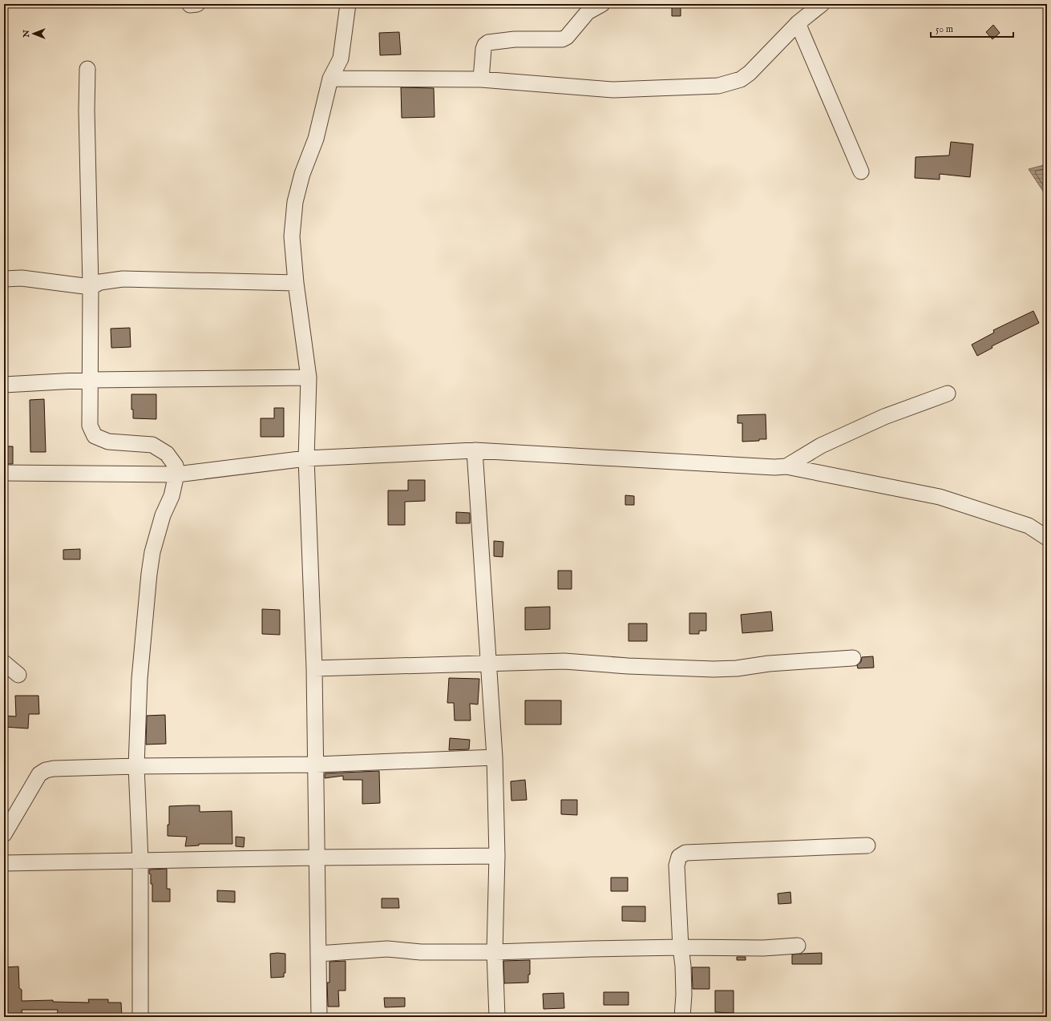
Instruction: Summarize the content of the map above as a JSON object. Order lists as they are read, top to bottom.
{
  "scale_bar": "50 m",
  "north": "left"
}
